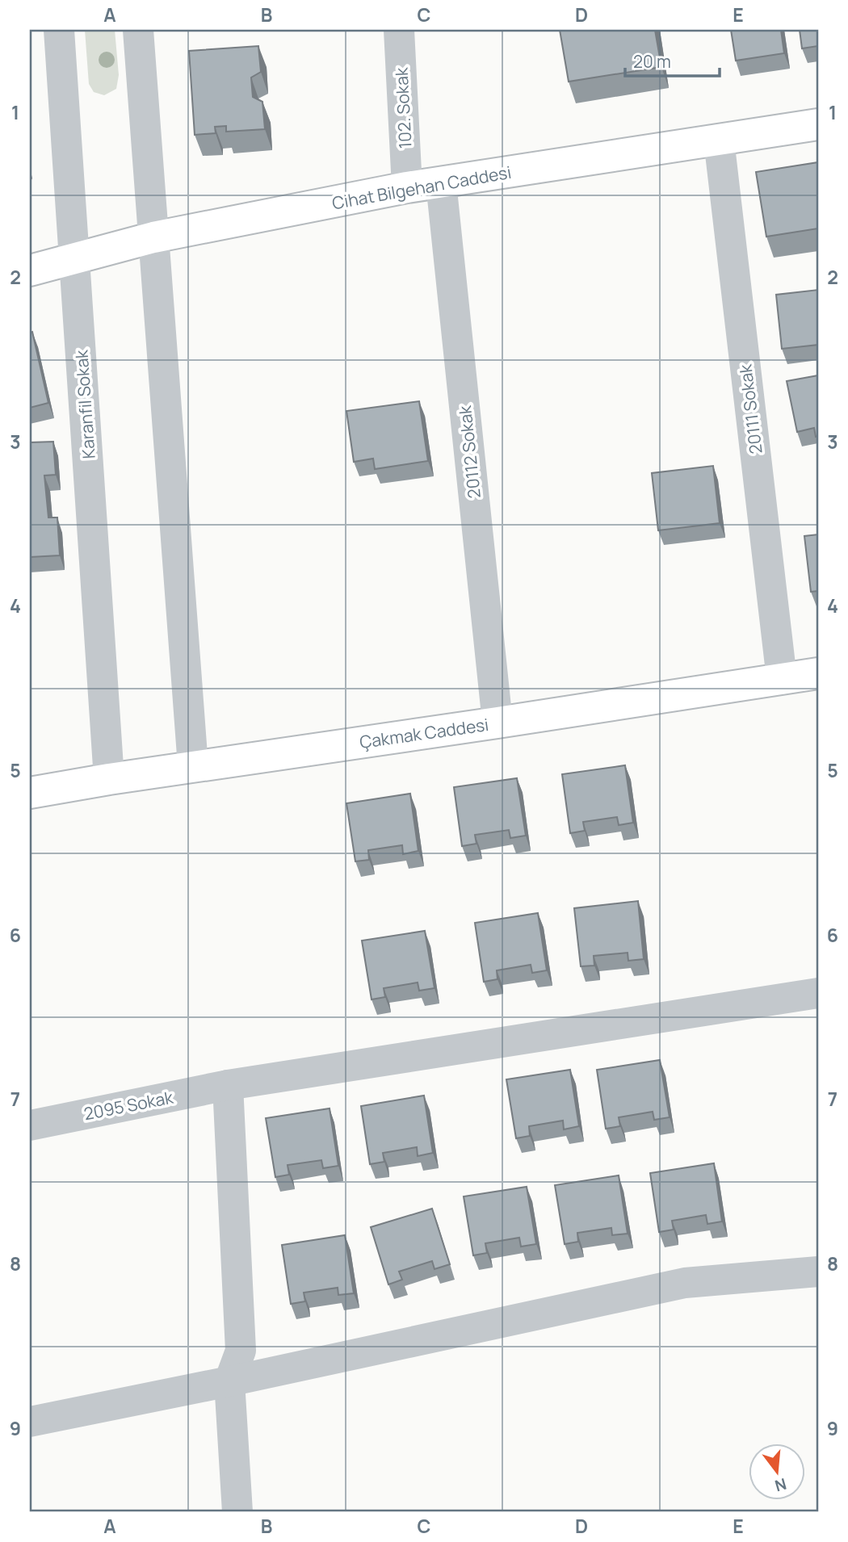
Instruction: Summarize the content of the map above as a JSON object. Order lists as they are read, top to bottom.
{
  "streets": {
    "main road": ["Cihat Bilgehan Caddesi", "Çakmak Caddesi"],
    "street": [
      "102. Sokak",
      "Karanfil Sokak",
      "20111 Sokak",
      "20112 Sokak",
      "2095 Sokak"
    ]
  },
  "crossings": [
    ["102. Sokak", "Cihat Bilgehan Caddesi"],
    ["Cihat Bilgehan Caddesi", "Karanfil Sokak"],
    ["Cihat Bilgehan Caddesi", "20111 Sokak"],
    ["Cihat Bilgehan Caddesi", "20112 Sokak"],
    ["Karanfil Sokak", "Çakmak Caddesi"],
    ["20111 Sokak", "Çakmak Caddesi"],
    ["20112 Sokak", "Çakmak Caddesi"]
  ],
  "scale_bar": "20 m",
  "north": "bottom",
  "grid": {
    "columns": [
      "A",
      "B",
      "C",
      "D",
      "E"
    ],
    "rows": [
      "1",
      "2",
      "3",
      "4",
      "5",
      "6",
      "7",
      "8",
      "9"
    ]
  }
}
